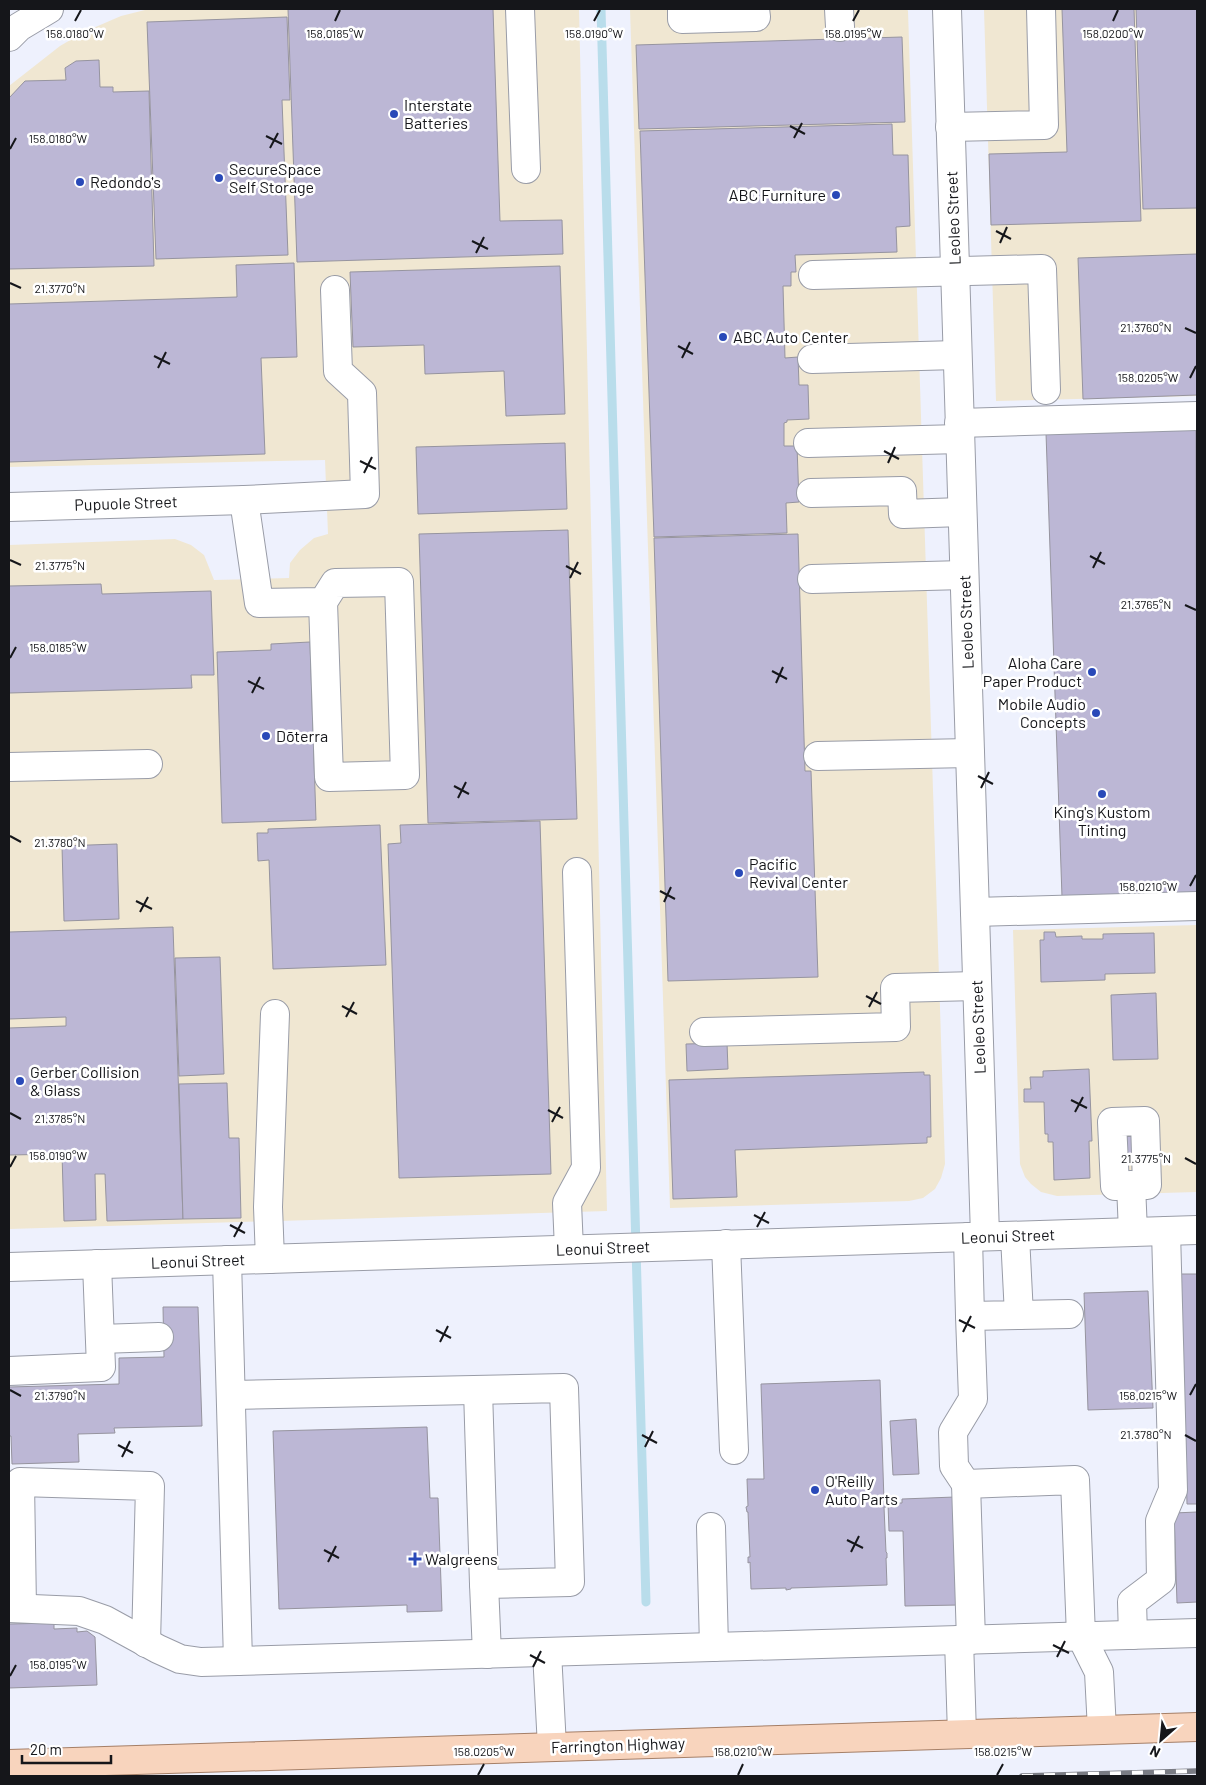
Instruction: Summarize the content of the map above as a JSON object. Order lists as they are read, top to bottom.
{
  "streets": {
    "main road": ["Farrington Highway"],
    "street": ["Leoleo Street", "Pupuole Street", "Leonui Street"]
  },
  "crossings": [
    ["Leoleo Street", "Leonui Street"]
  ],
  "places": {
    "other": [
      "Interstate Batteries",
      "SecureSpace Self Storage",
      "Redondo's",
      "ABC Furniture",
      "ABC Auto Center",
      "Aloha Care Paper Product",
      "Mobile Audio Concepts",
      "Dōterra",
      "King's Kustom Tinting",
      "Pacific Revival Center",
      "Gerber Collision & Glass",
      "O'Reilly Auto Parts"
    ],
    "health": ["Walgreens"]
  },
  "scale_bar": "20 m",
  "north": "bottom left",
  "coordinates": [
    "158.0180°W",
    "158.0185°W",
    "158.0190°W",
    "158.0195°W",
    "158.0200°W",
    "21.3770°N",
    "21.3760°N",
    "158.0205°W",
    "21.3775°N",
    "21.3765°N",
    "21.3780°N",
    "158.0210°W",
    "21.3785°N",
    "158.0215°W",
    "21.3790°N"
  ]
}
